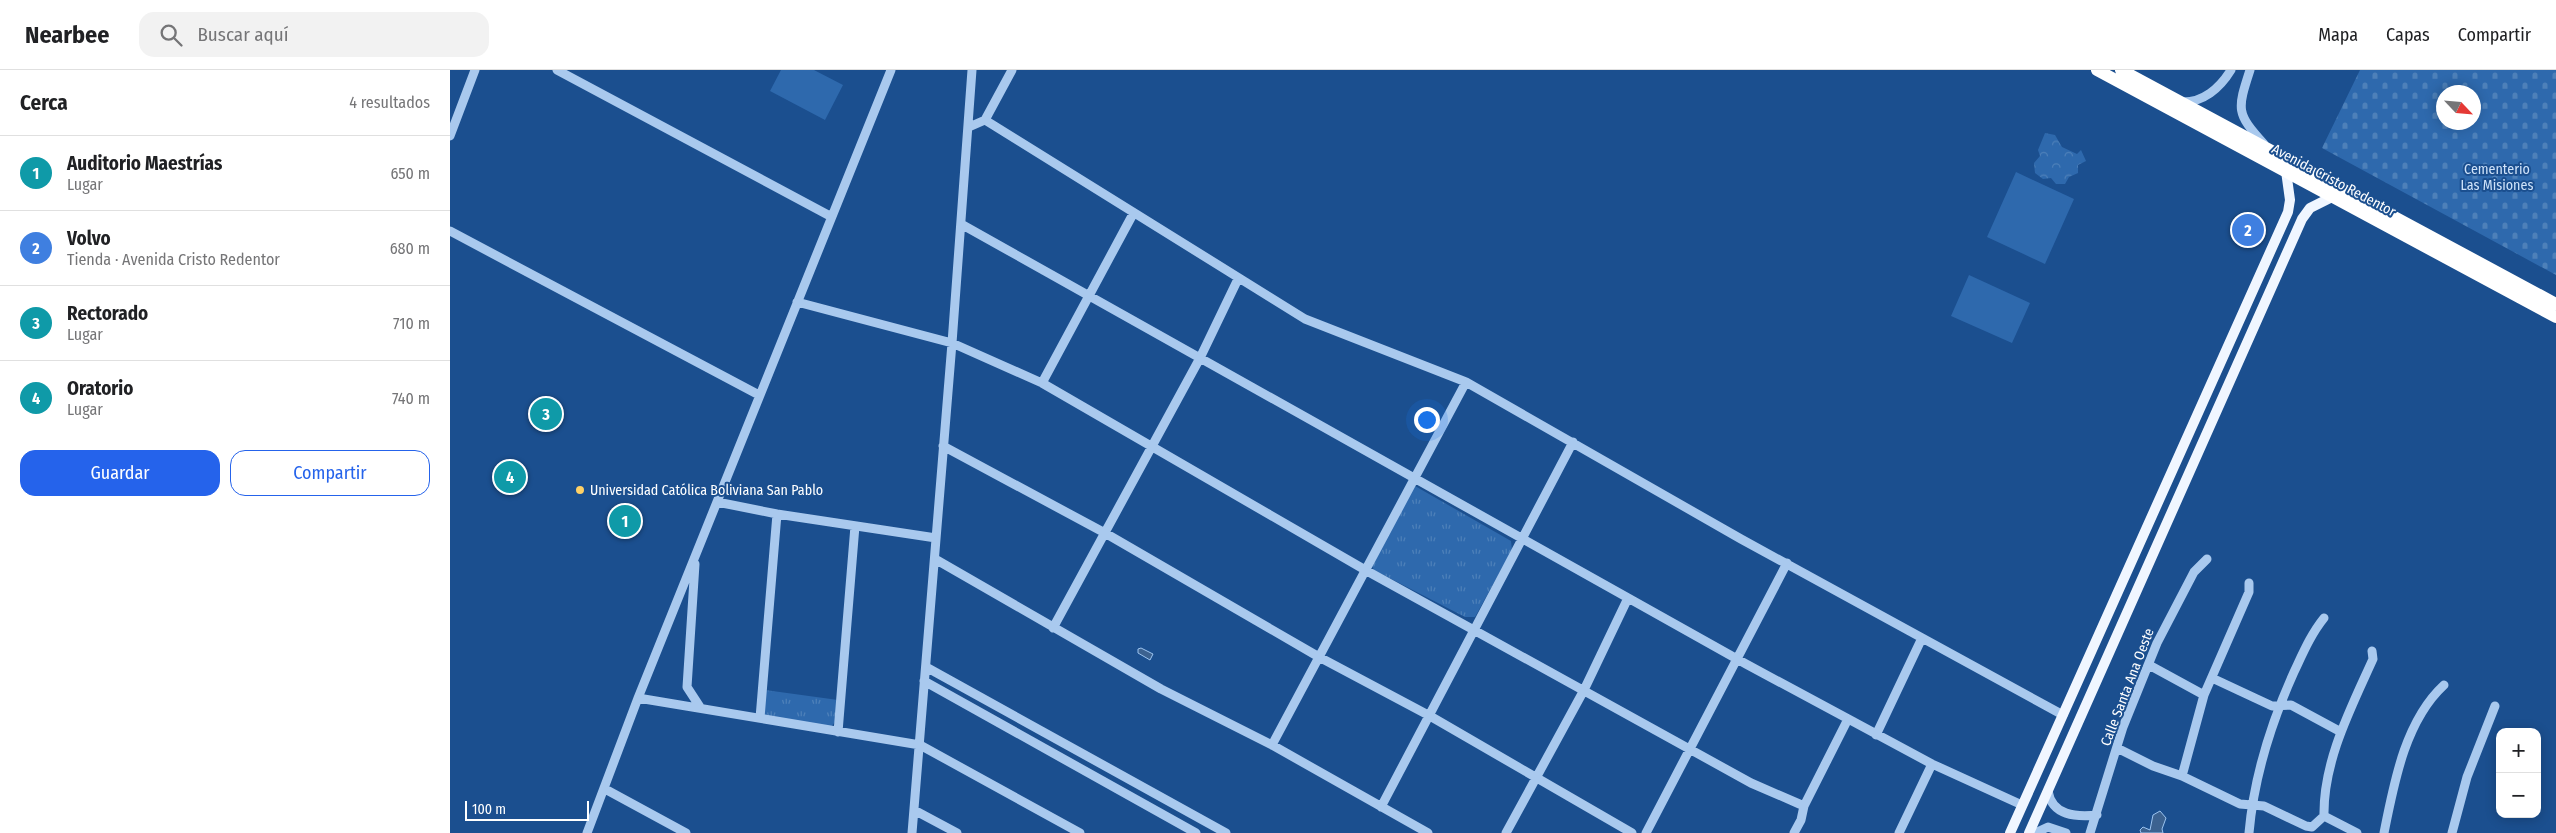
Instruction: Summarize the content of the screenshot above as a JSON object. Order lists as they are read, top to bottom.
{
  "streets": {
    "highway": ["Avenida Cristo Redentor"],
    "street": ["Calle Santa Ana Oeste"]
  },
  "parks": ["Cementerio Las Misiones"],
  "places": ["Universidad Católica Boliviana San Pablo"],
  "scale_bar": "100 m",
  "north": "bottom right",
  "page": {
    "header": "Nearbee",
    "search": "Buscar aquí",
    "nav": ["Mapa", "Capas", "Compartir"],
    "heading": ["Cerca", "4 resultados"],
    "list": [
      {
        "mark": "1",
        "name": "Auditorio Maestrías",
        "note": "Lugar",
        "value": "650 m"
      },
      {
        "mark": "2",
        "name": "Volvo",
        "note": "Tienda · Avenida Cristo Redentor",
        "value": "680 m"
      },
      {
        "mark": "3",
        "name": "Rectorado",
        "note": "Lugar",
        "value": "710 m"
      },
      {
        "mark": "4",
        "name": "Oratorio",
        "note": "Lugar",
        "value": "740 m"
      }
    ],
    "pins": [
      "2",
      "3",
      "4",
      "1"
    ],
    "buttons": ["Guardar", "Compartir"],
    "map_buttons": ["+", "−"],
    "scale": "100 m"
  }
}
